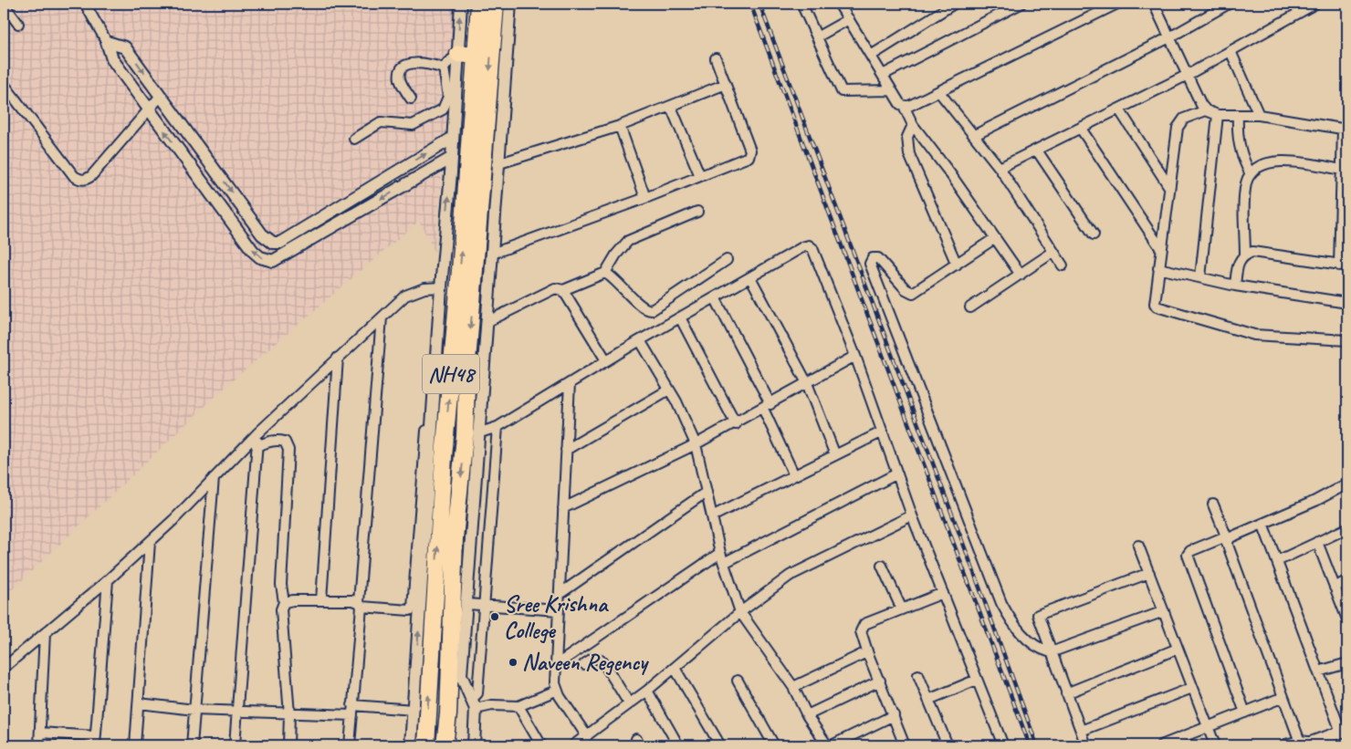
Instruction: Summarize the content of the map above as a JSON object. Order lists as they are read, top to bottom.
{
  "streets": {
    "highway": ["NH48"]
  },
  "places": ["Sree Krishna College", "Naveen Regency"]
}
